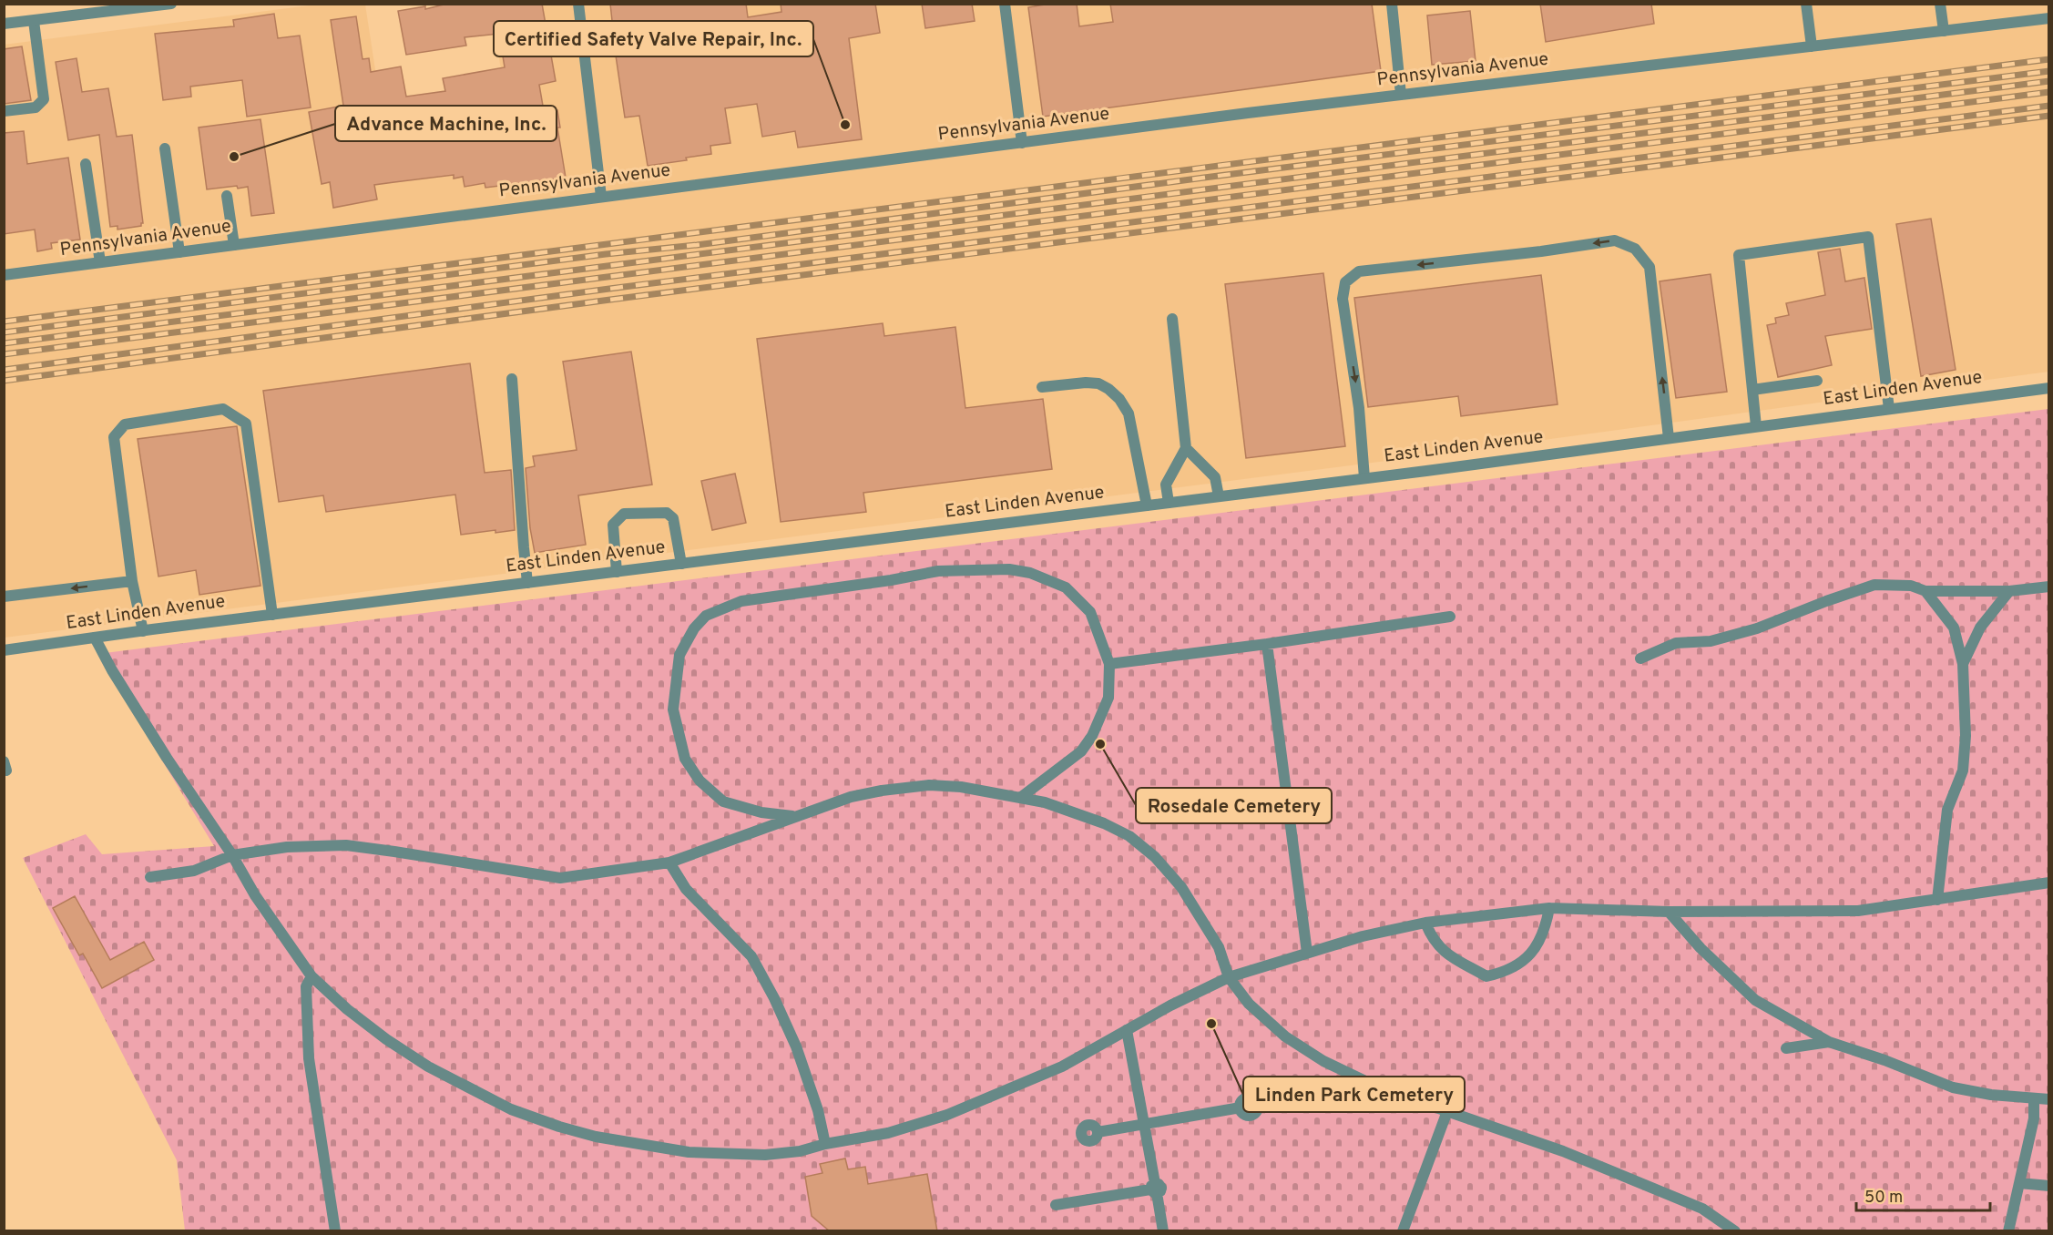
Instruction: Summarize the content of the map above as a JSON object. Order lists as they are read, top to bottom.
{
  "streets": {
    "street": ["Pennsylvania Avenue", "East Linden Avenue"]
  },
  "places": [
    "Certified Safety Valve Repair, Inc.",
    "Advance Machine, Inc.",
    "Rosedale Cemetery",
    "Linden Park Cemetery"
  ],
  "scale_bar": "50 m"
}
